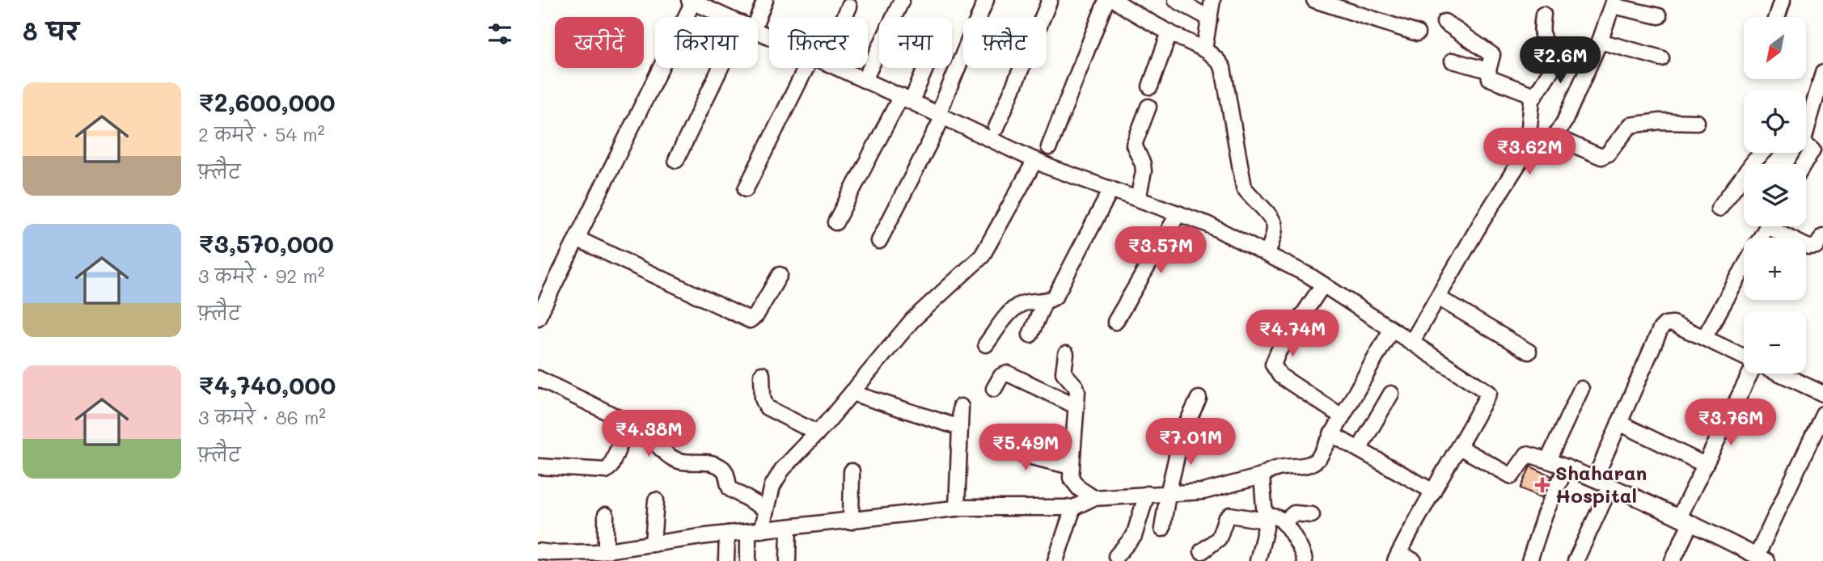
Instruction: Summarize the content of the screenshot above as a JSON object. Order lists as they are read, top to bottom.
{
  "places": {
    "health": ["Shaharan Hospital"]
  },
  "north": "bottom left",
  "page": {
    "heading": "8 घर",
    "map_buttons": ["+", "−"],
    "chip": [
      "खरीदें",
      "किराया",
      "फ़िल्टर",
      "नया",
      "फ़्लैट"
    ],
    "price": [
      "₹2.6M",
      "₹3.62M",
      "₹3.57M",
      "₹4.74M",
      "₹3.76M",
      "₹4.38M",
      "₹7.01M",
      "₹5.49M"
    ],
    "list": [
      {
        "name": "₹2,600,000",
        "note": "2 कमरे · 54 m² · फ़्लैट"
      },
      {
        "name": "₹3,570,000",
        "note": "3 कमरे · 92 m² · फ़्लैट"
      },
      {
        "name": "₹4,740,000",
        "note": "3 कमरे · 86 m² · फ़्लैट"
      }
    ]
  }
}
